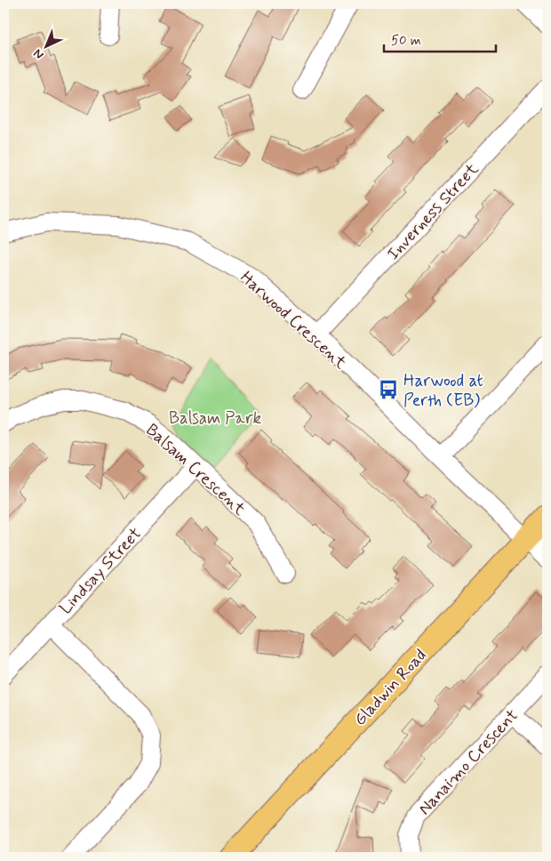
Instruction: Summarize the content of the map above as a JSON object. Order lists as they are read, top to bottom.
{
  "streets": {
    "main road": ["Gladwin Road"],
    "street": [
      "Inverness Street",
      "Harwood Crescent",
      "Balsam Crescent",
      "Lindsay Street",
      "Nanaimo Crescent"
    ]
  },
  "crossings": [
    ["Inverness Street", "Harwood Crescent"],
    ["Harwood Crescent", "Gladwin Road"],
    ["Balsam Crescent", "Lindsay Street"]
  ],
  "parks": ["Balsam Park"],
  "places": {
    "bus stop": ["Harwood at Perth (EB)"]
  },
  "scale_bar": "50 m",
  "north": "bottom left"
}
